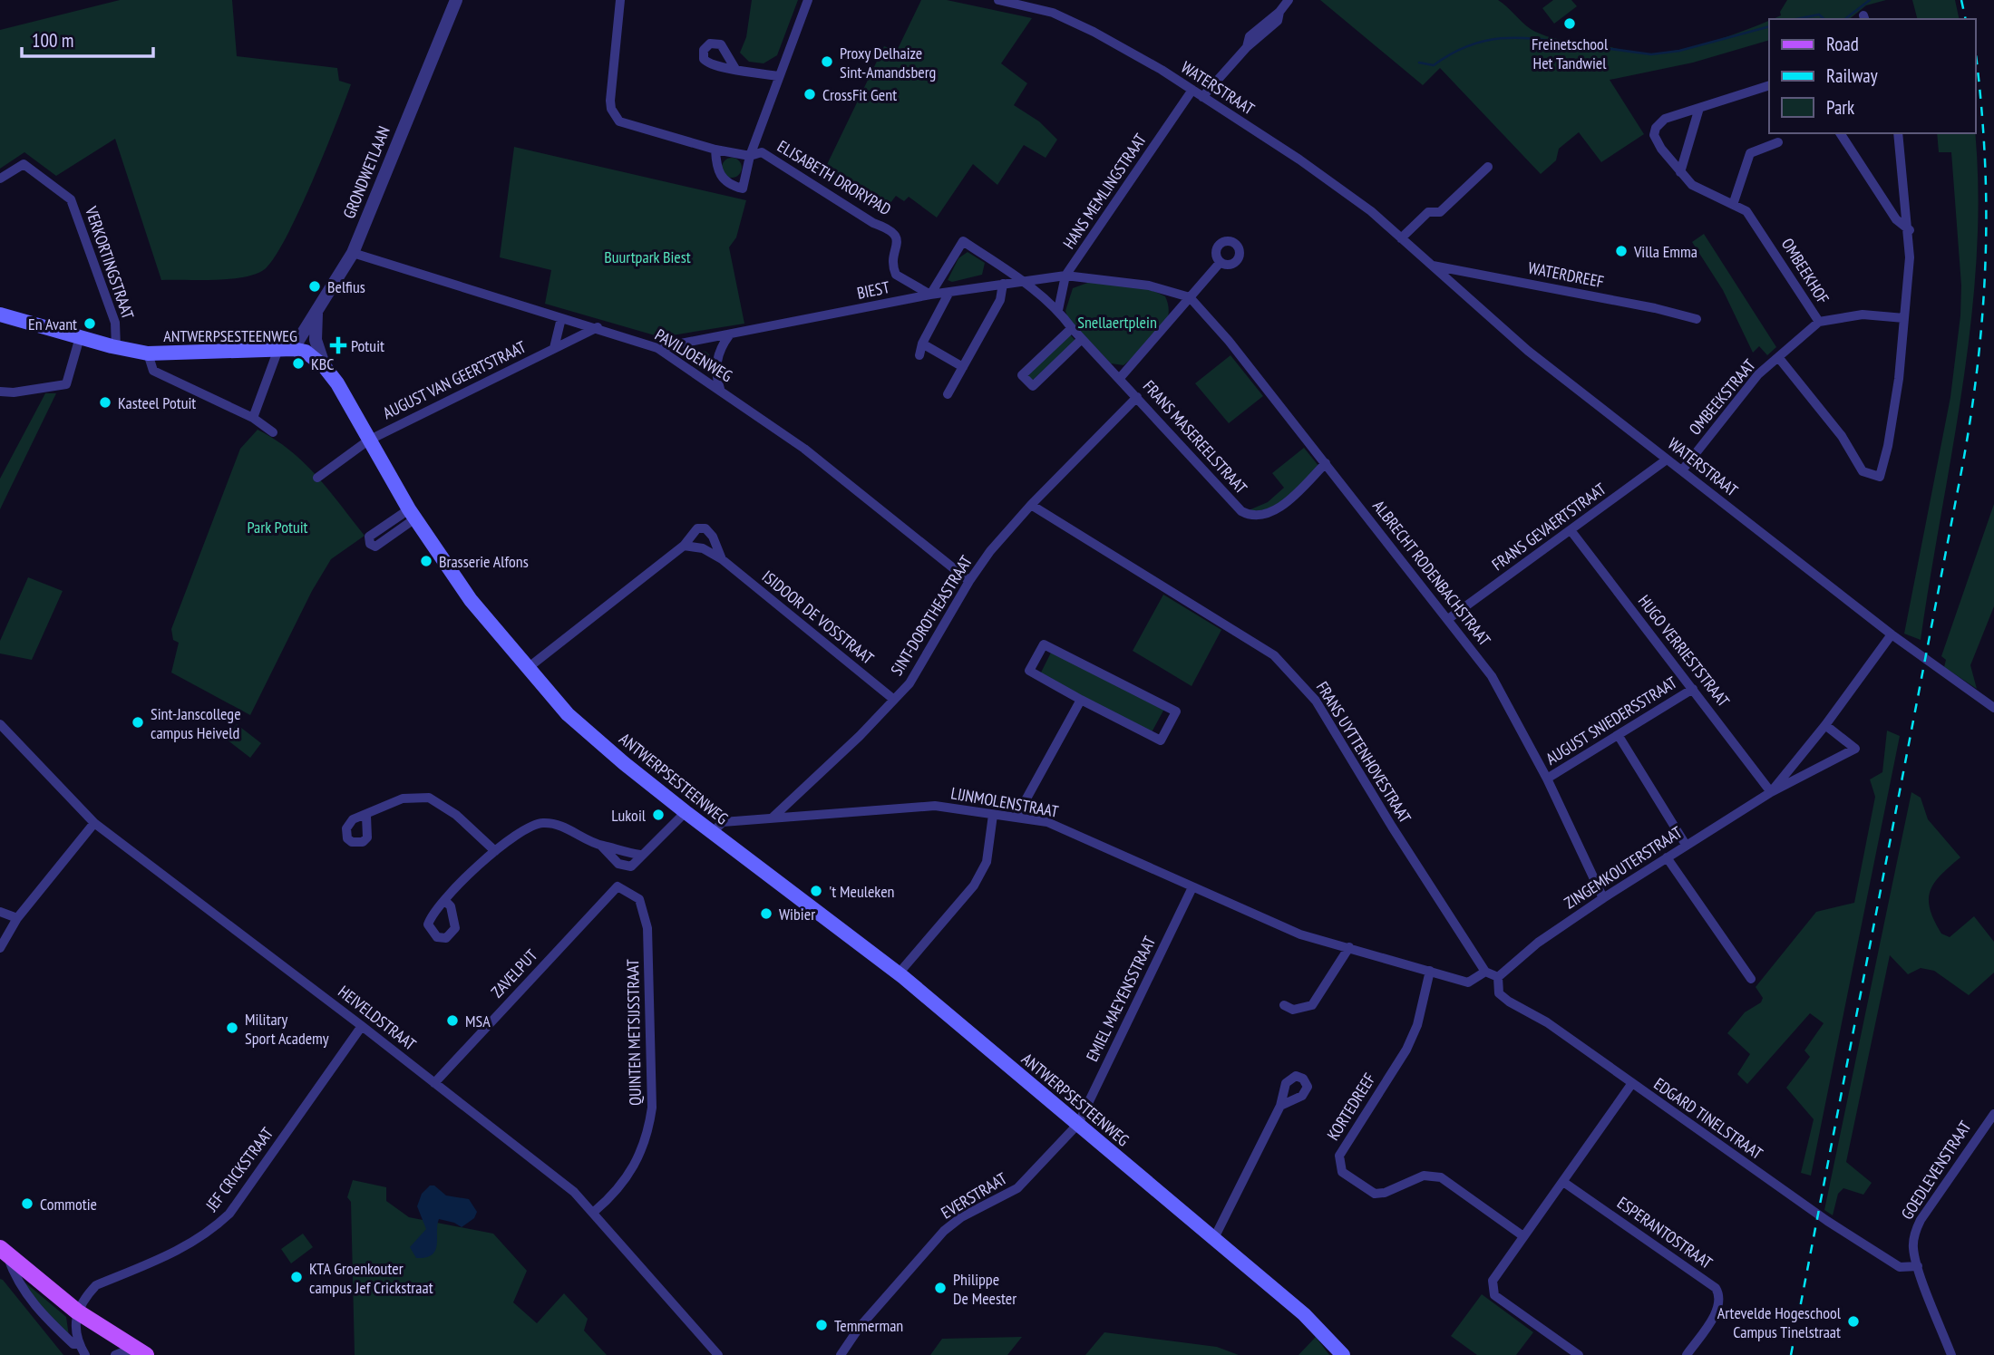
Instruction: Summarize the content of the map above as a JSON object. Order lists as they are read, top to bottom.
{
  "streets": {
    "main road": ["ANTWERPSESTEENWEG"],
    "street": [
      "WATERSTRAAT",
      "GRONDWETLAAN",
      "ELISABETH DRORYPAD",
      "HANS MEMLINGSTRAAT",
      "VERKORTINGSTRAAT",
      "OMBEEKHOF",
      "WATERDREEF",
      "BIEST",
      "PAVILJOENWEG",
      "AUGUST VAN GEERTSTRAAT",
      "OMBEEKSTRAAT",
      "FRANS MASEREELSTRAAT",
      "FRANS GEVAERTSTRAAT",
      "ALBRECHT RODENBACHSTRAAT",
      "SINT-DOROTHEASTRAAT",
      "ISIDOOR DE VOSSTRAAT",
      "HUGO VERRIESTSTRAAT",
      "AUGUST SNIEDERSSTRAAT",
      "FRANS UYTTENHOVESTRAAT",
      "LIJNMOLENSTRAAT",
      "ZINGEMKOUTERSTRAAT",
      "ZAVELPUT",
      "EMIEL MAEYENSSTRAAT",
      "HEIVELDSTRAAT",
      "QUINTEN METSIJSSTRAAT",
      "KORTEDREEF",
      "EDGARD TINELSTRAAT",
      "JEF CRICKSTRAAT",
      "GOEDLEVENSTRAAT",
      "EVERSTRAAT",
      "ESPERANTOSTRAAT"
    ]
  },
  "crossings": [
    ["WATERSTRAAT", "HANS MEMLINGSTRAAT"],
    ["WATERSTRAAT", "WATERDREEF"],
    ["WATERSTRAAT", "OMBEEKSTRAAT"],
    ["WATERSTRAAT", "FRANS GEVAERTSTRAAT"],
    ["WATERSTRAAT", "ZINGEMKOUTERSTRAAT"],
    ["GRONDWETLAAN", "ANTWERPSESTEENWEG"],
    ["GRONDWETLAAN", "PAVILJOENWEG"],
    ["ELISABETH DRORYPAD", "BIEST"],
    ["ELISABETH DRORYPAD", "FRANS MASEREELSTRAAT"],
    ["VERKORTINGSTRAAT", "ANTWERPSESTEENWEG"],
    ["OMBEEKHOF", "OMBEEKSTRAAT"],
    ["BIEST", "PAVILJOENWEG"],
    ["BIEST", "FRANS MASEREELSTRAAT"],
    ["ANTWERPSESTEENWEG", "AUGUST VAN GEERTSTRAAT"],
    ["ANTWERPSESTEENWEG", "ISIDOOR DE VOSSTRAAT"],
    ["ANTWERPSESTEENWEG", "LIJNMOLENSTRAAT"],
    ["ANTWERPSESTEENWEG", "EMIEL MAEYENSSTRAAT"],
    ["ANTWERPSESTEENWEG", "EVERSTRAAT"],
    ["PAVILJOENWEG", "AUGUST VAN GEERTSTRAAT"],
    ["PAVILJOENWEG", "SINT-DOROTHEASTRAAT"],
    ["FRANS MASEREELSTRAAT", "ALBRECHT RODENBACHSTRAAT"],
    ["FRANS MASEREELSTRAAT", "SINT-DOROTHEASTRAAT"],
    ["FRANS GEVAERTSTRAAT", "ALBRECHT RODENBACHSTRAAT"],
    ["FRANS GEVAERTSTRAAT", "HUGO VERRIESTSTRAAT"],
    ["ALBRECHT RODENBACHSTRAAT", "AUGUST SNIEDERSSTRAAT"],
    ["ALBRECHT RODENBACHSTRAAT", "ZINGEMKOUTERSTRAAT"],
    ["SINT-DOROTHEASTRAAT", "ISIDOOR DE VOSSTRAAT"],
    ["SINT-DOROTHEASTRAAT", "FRANS UYTTENHOVESTRAAT"],
    ["SINT-DOROTHEASTRAAT", "LIJNMOLENSTRAAT"],
    ["HUGO VERRIESTSTRAAT", "AUGUST SNIEDERSSTRAAT"],
    ["HUGO VERRIESTSTRAAT", "ZINGEMKOUTERSTRAAT"],
    ["FRANS UYTTENHOVESTRAAT", "LIJNMOLENSTRAAT"],
    ["LIJNMOLENSTRAAT", "EMIEL MAEYENSSTRAAT"],
    ["LIJNMOLENSTRAAT", "KORTEDREEF"],
    ["ZINGEMKOUTERSTRAAT", "EDGARD TINELSTRAAT"],
    ["ZAVELPUT", "HEIVELDSTRAAT"],
    ["ZAVELPUT", "QUINTEN METSIJSSTRAAT"],
    ["EMIEL MAEYENSSTRAAT", "EVERSTRAAT"],
    ["HEIVELDSTRAAT", "QUINTEN METSIJSSTRAAT"],
    ["HEIVELDSTRAAT", "JEF CRICKSTRAAT"],
    ["EDGARD TINELSTRAAT", "GOEDLEVENSTRAAT"]
  ],
  "parks": ["Buurtpark Biest", "Snellaertplein", "Park Potuit"],
  "places": {
    "other": [
      "Freinetschool Het Tandwiel",
      "Proxy Delhaize Sint-Amandsberg",
      "CrossFit Gent",
      "Villa Emma",
      "Belfius",
      "En Avant",
      "KBC",
      "Kasteel Potuit",
      "Brasserie Alfons",
      "Sint-Janscollege campus Heiveld",
      "Lukoil",
      "'t Meuleken",
      "Wibier",
      "MSA",
      "Military Sport Academy",
      "Commotie",
      "KTA Groenkouter campus Jef Crickstraat",
      "Philippe De Meester",
      "Artevelde Hogeschool Campus Tinelstraat",
      "Temmerman"
    ],
    "health": ["Potuit"]
  },
  "legend": ["Road", "Railway", "Park"],
  "scale_bar": "100 m"
}
